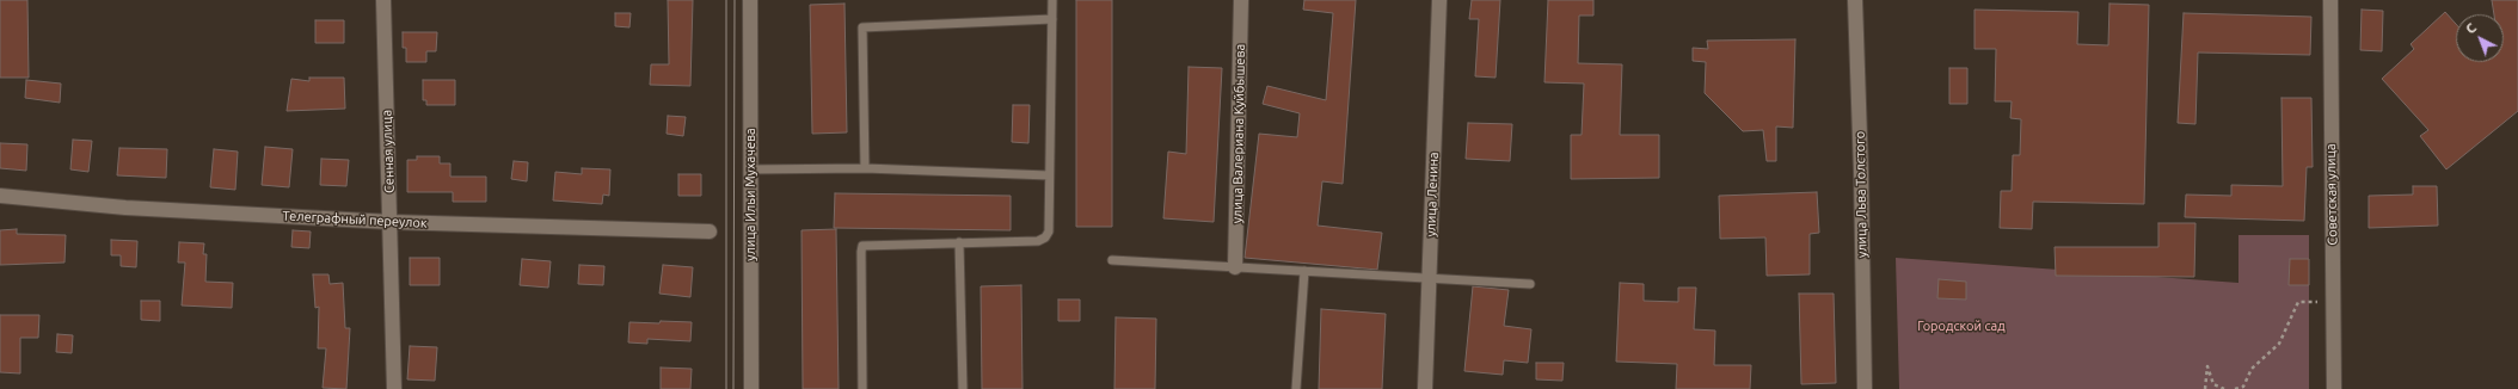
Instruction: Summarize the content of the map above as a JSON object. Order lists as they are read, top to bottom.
{
  "streets": {
    "street": [
      "улица Валериана Куйбышева",
      "Сенная улица",
      "улица Ильи Мухачева",
      "улица Ленина",
      "улица Льва Толстого",
      "Советская улица",
      "Телеграфный переулок"
    ]
  },
  "crossings": [
    ["Сенная улица", "Телеграфный переулок"]
  ],
  "parks": ["Городской сад"],
  "north": "top left"
}
